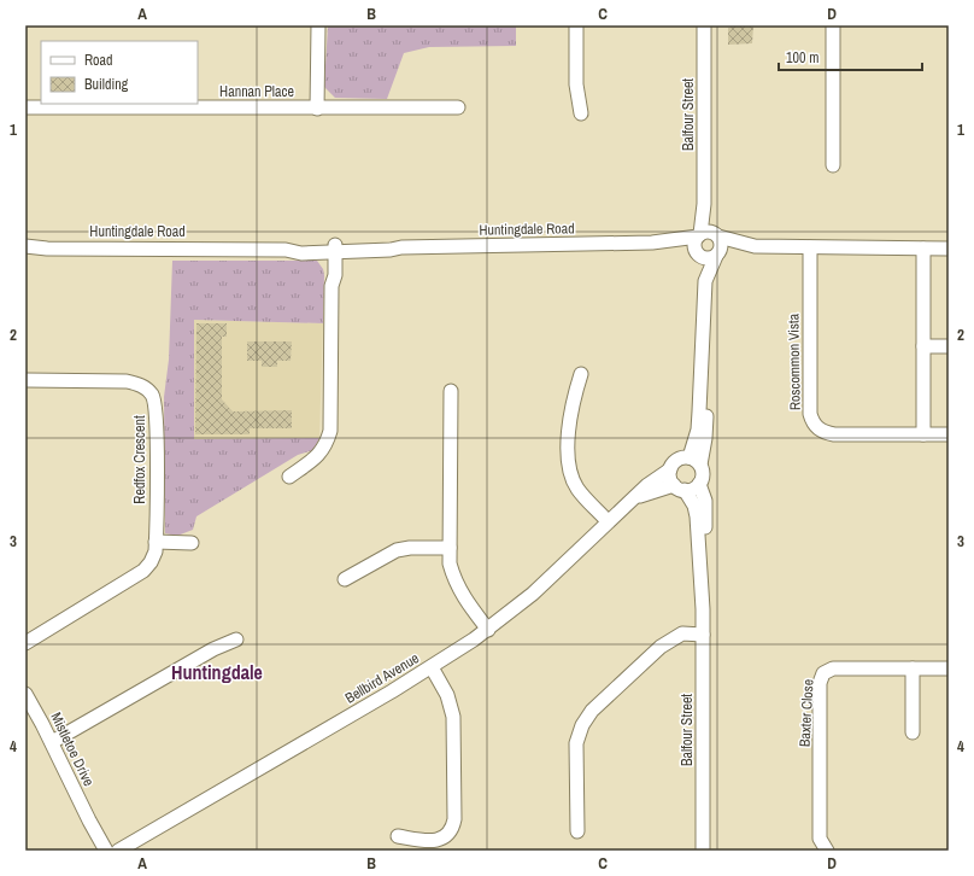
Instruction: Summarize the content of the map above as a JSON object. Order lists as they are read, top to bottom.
{
  "streets": {
    "street": [
      "Hannan Place",
      "Balfour Street",
      "Huntingdale Road",
      "Roscommon Vista",
      "Redfox Crescent",
      "Bellbird Avenue",
      "Baxter Close",
      "Mistletoe Drive"
    ]
  },
  "crossings": [
    ["Balfour Street", "Huntingdale Road"],
    ["Balfour Street", "Bellbird Avenue"]
  ],
  "districts": ["Huntingdale"],
  "legend": ["Road", "Building"],
  "scale_bar": "100 m",
  "grid": {
    "columns": [
      "A",
      "B",
      "C",
      "D"
    ],
    "rows": [
      "1",
      "2",
      "3",
      "4"
    ]
  }
}
